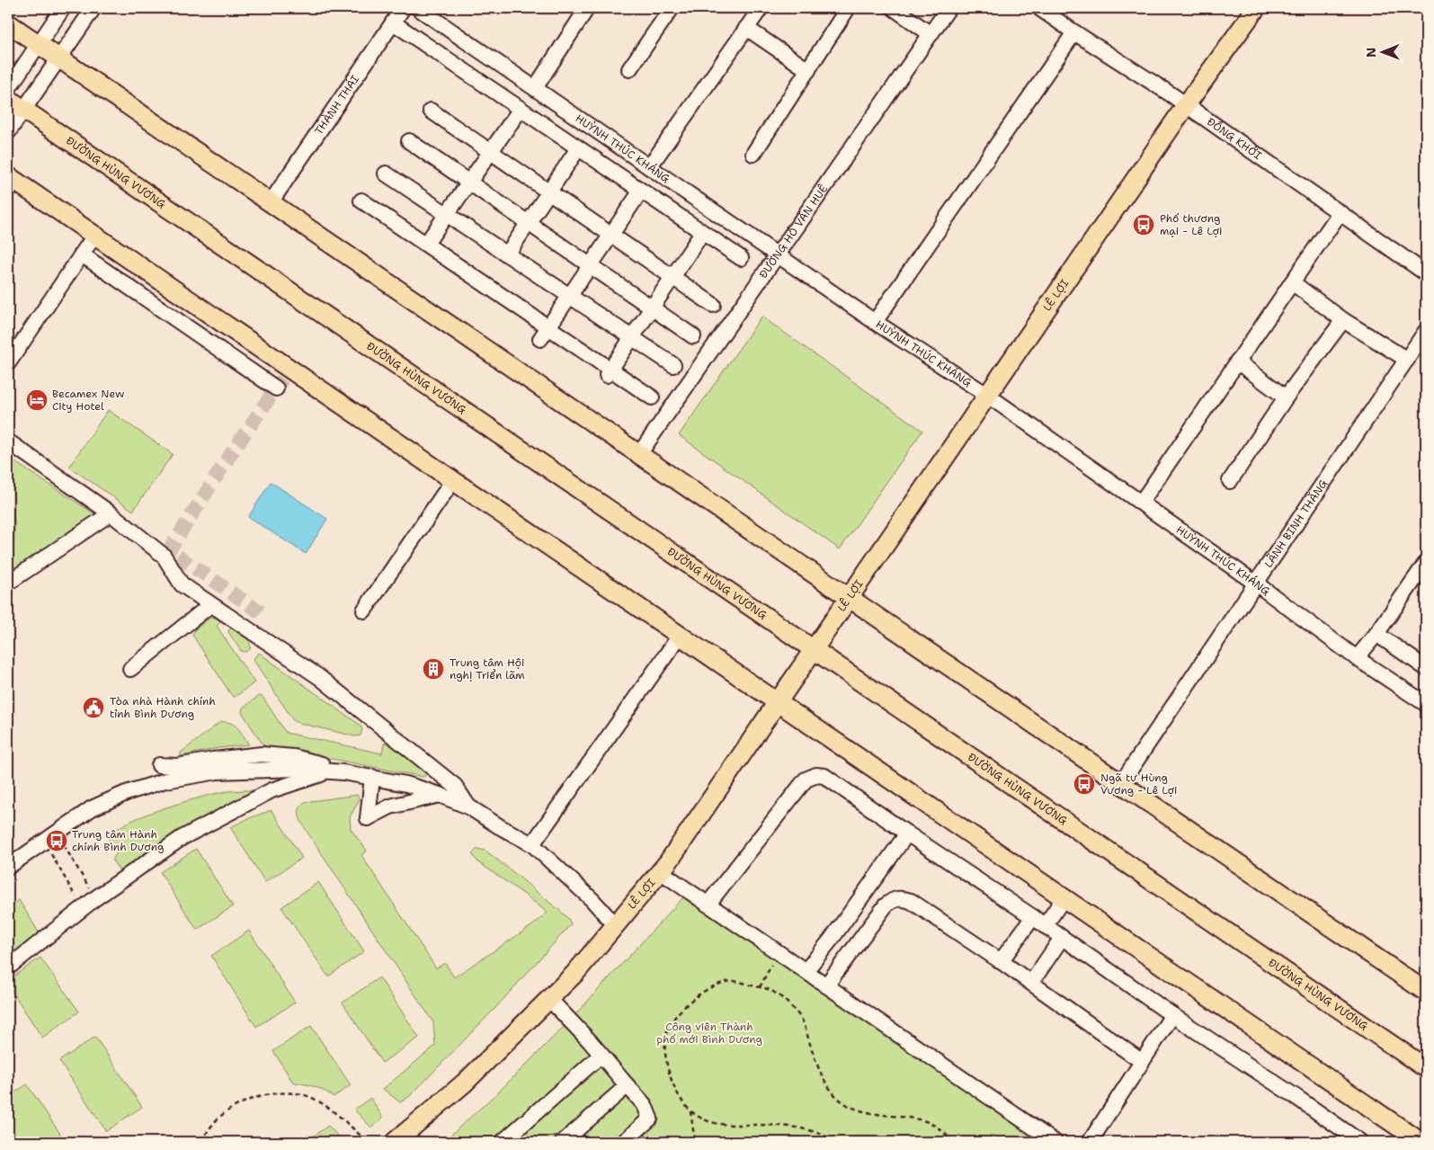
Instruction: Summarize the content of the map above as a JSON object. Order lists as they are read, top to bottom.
{
  "streets": {
    "main road": ["ĐƯỜNG HÙNG VƯƠNG", "LÊ LỢI"],
    "street": [
      "THÀNH THÁI",
      "ĐỒNG KHỞI",
      "HUỲNH THÚC KHÁNG",
      "ĐƯỜNG HỒ VĂN HUÊ",
      "LÃNH BINH THĂNG"
    ]
  },
  "crossings": [
    ["ĐỒNG KHỞI", "LÊ LỢI"],
    ["HUỲNH THÚC KHÁNG", "ĐƯỜNG HỒ VĂN HUÊ"],
    ["HUỲNH THÚC KHÁNG", "LÊ LỢI"],
    ["HUỲNH THÚC KHÁNG", "LÃNH BINH THĂNG"],
    ["ĐƯỜNG HÙNG VƯƠNG", "LÊ LỢI"]
  ],
  "parks": ["Công viên Thành phố mới Bình Dương"],
  "places": {
    "bus stop": ["Phố thương mại - Lê Lợi", "Ngã tư Hùng Vương - Lê Lợi", "Trung tâm Hành chính Bình Dương"],
    "hotel": ["Becamex New City Hotel"],
    "building": ["Trung tâm Hội nghị Triển lãm"],
    "public building": ["Tòa nhà Hành chính tỉnh Bình Dương"]
  },
  "north": "left"
}
